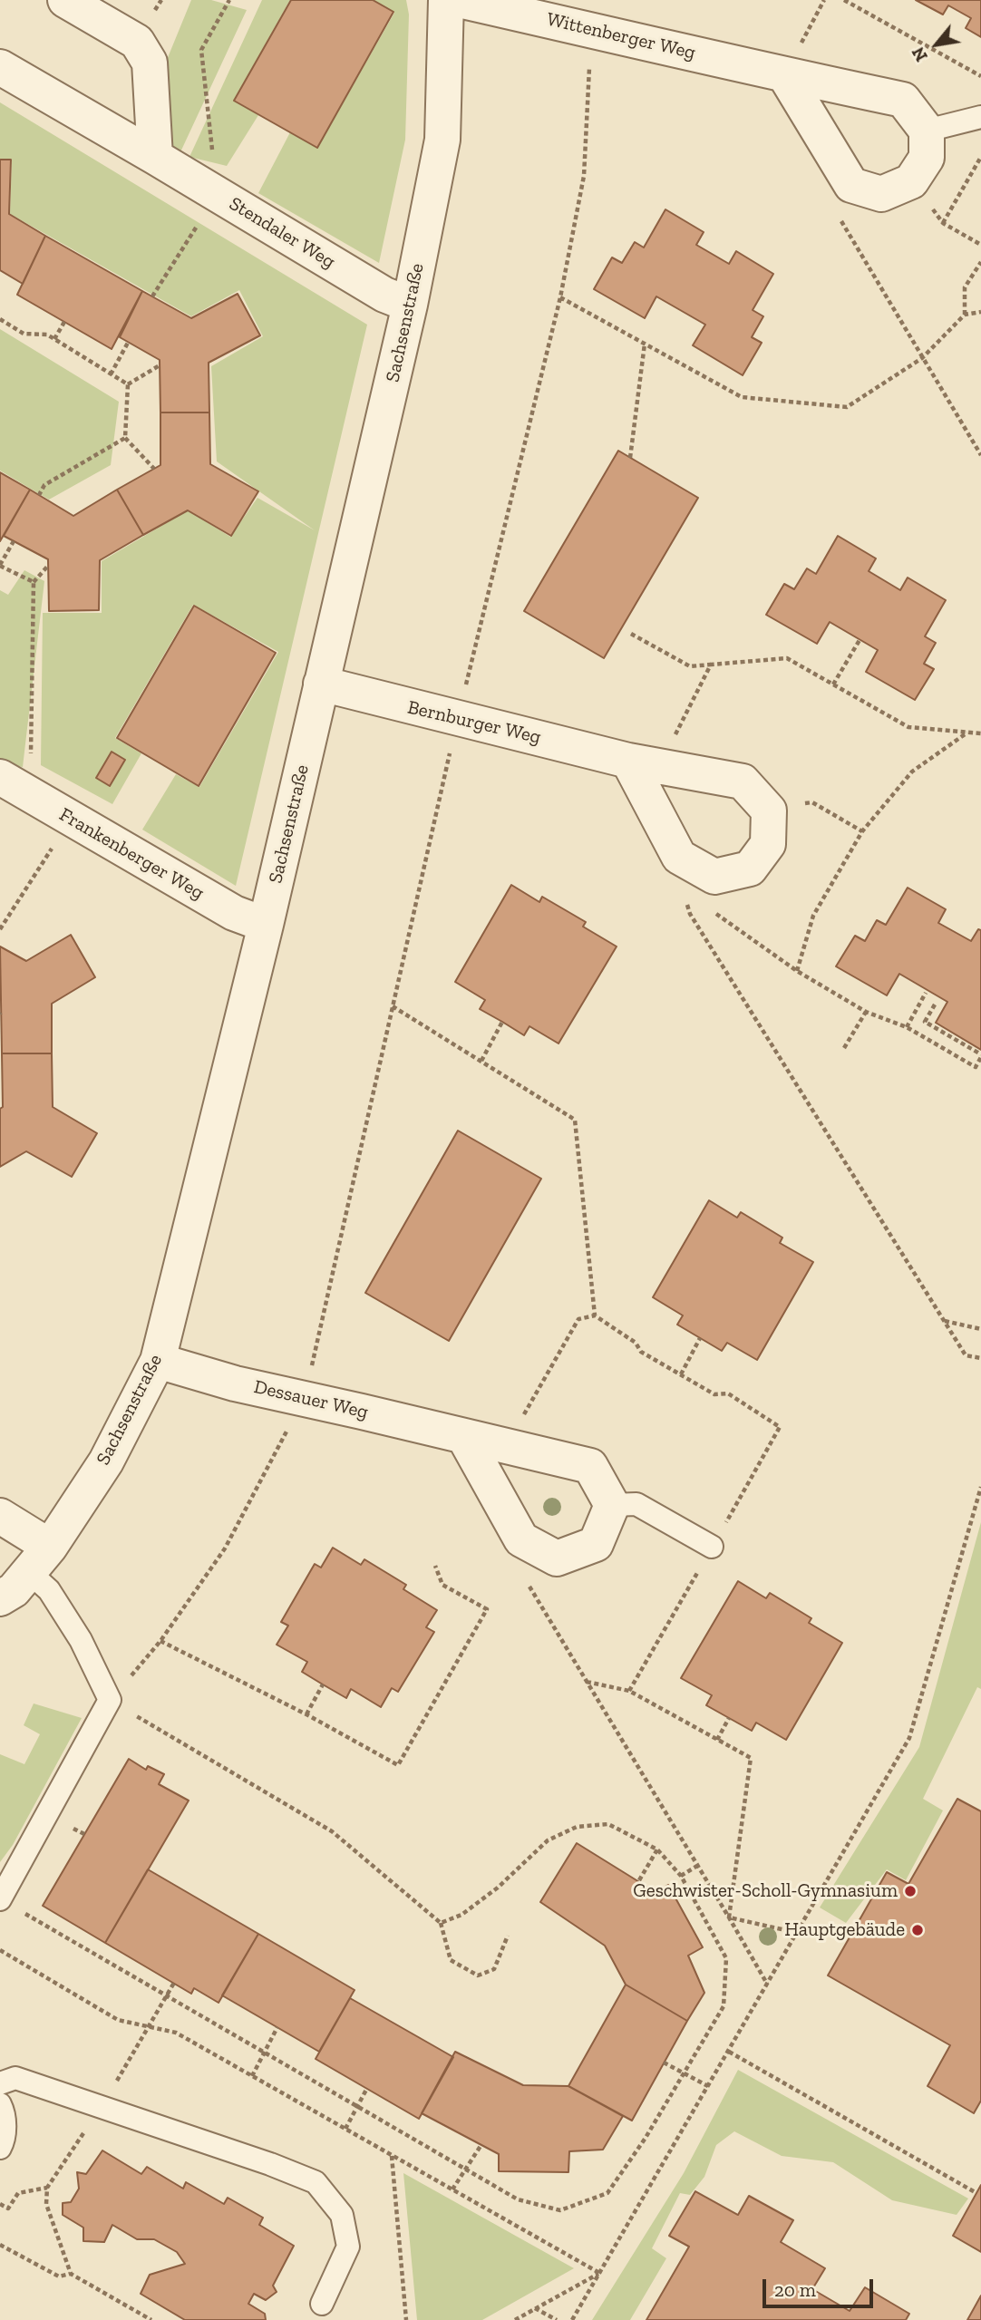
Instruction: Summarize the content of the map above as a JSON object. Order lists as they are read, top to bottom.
{
  "streets": {
    "street": [
      "Wittenberger Weg",
      "Stendaler Weg",
      "Sachsenstraße",
      "Bernburger Weg",
      "Frankenberger Weg",
      "Dessauer Weg"
    ]
  },
  "crossings": [
    ["Stendaler Weg", "Sachsenstraße"],
    ["Sachsenstraße", "Bernburger Weg"],
    ["Sachsenstraße", "Frankenberger Weg"],
    ["Sachsenstraße", "Dessauer Weg"]
  ],
  "places": ["Geschwister-Scholl-Gymnasium", "Hauptgebäude"],
  "scale_bar": "20 m",
  "north": "bottom left"
}
